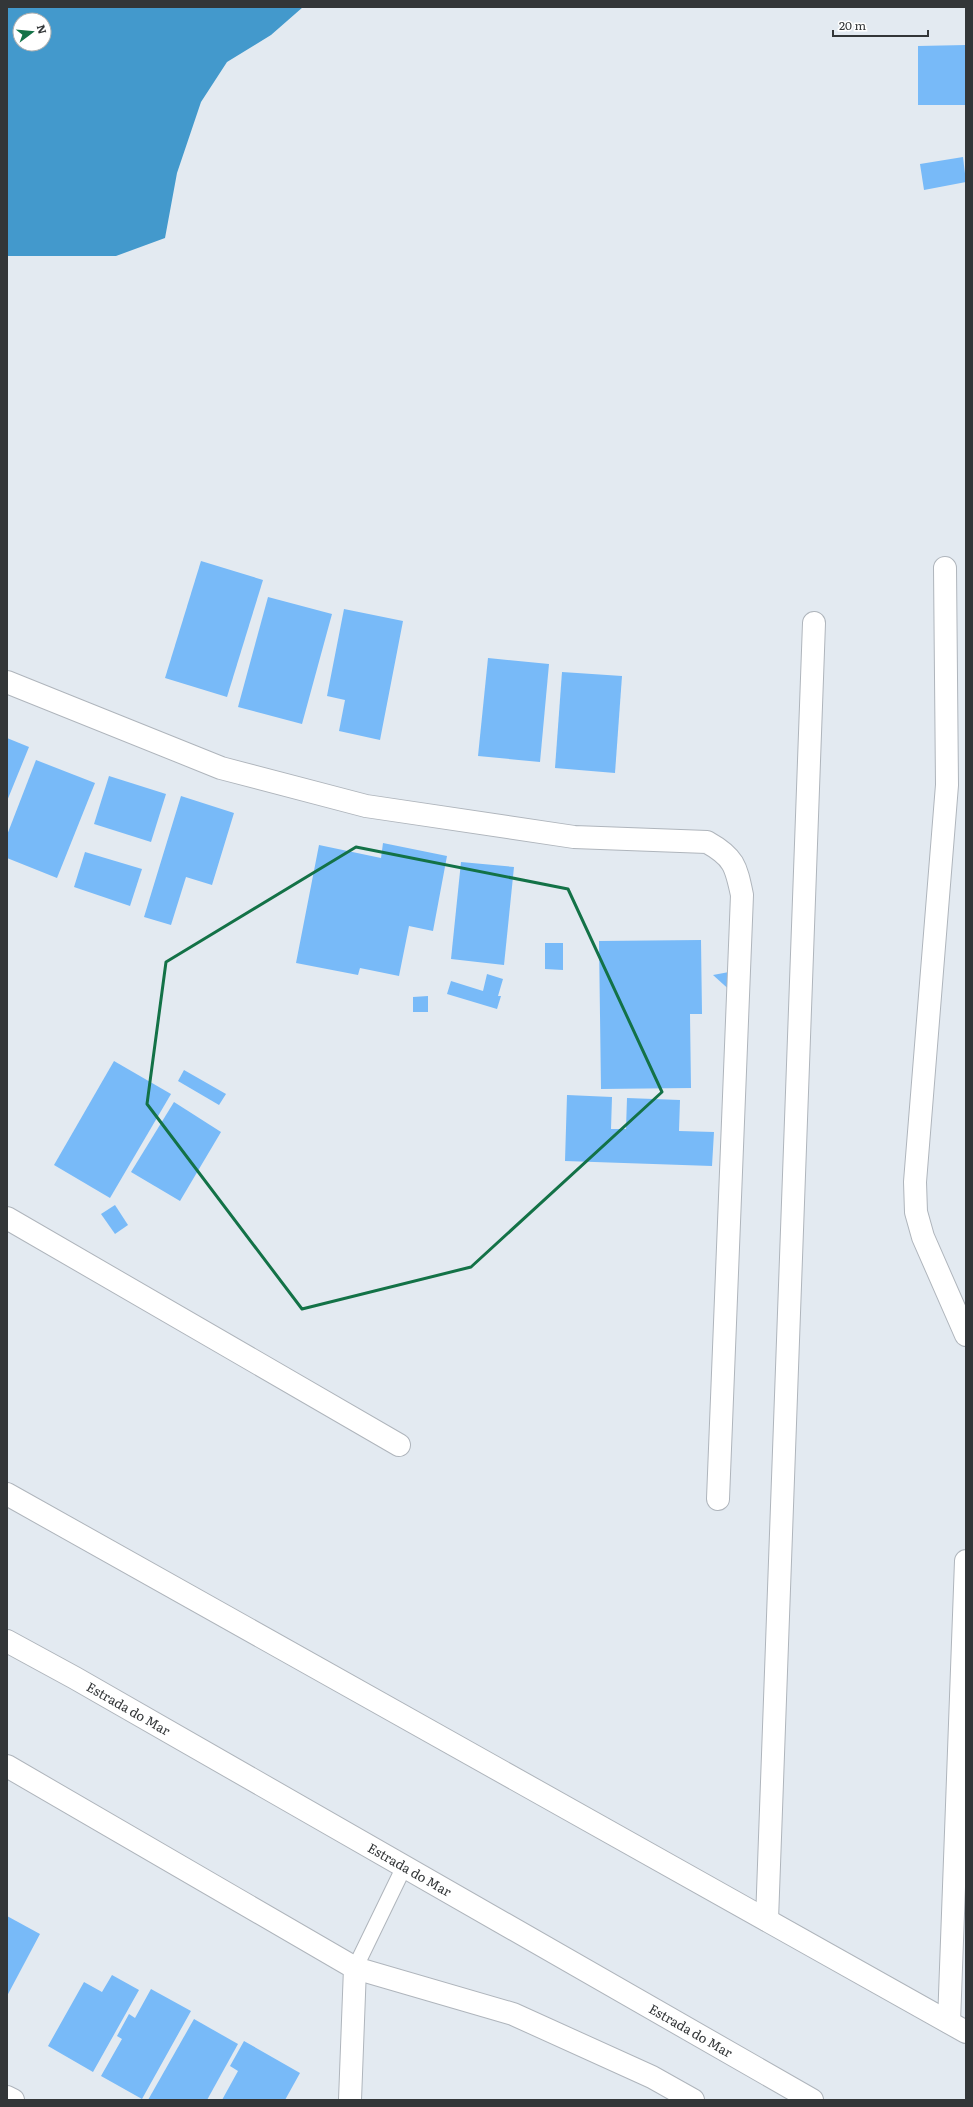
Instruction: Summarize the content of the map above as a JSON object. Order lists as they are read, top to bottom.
{
  "streets": {
    "street": ["Estrada do Mar"]
  },
  "scale_bar": "20 m",
  "north": "right"
}
